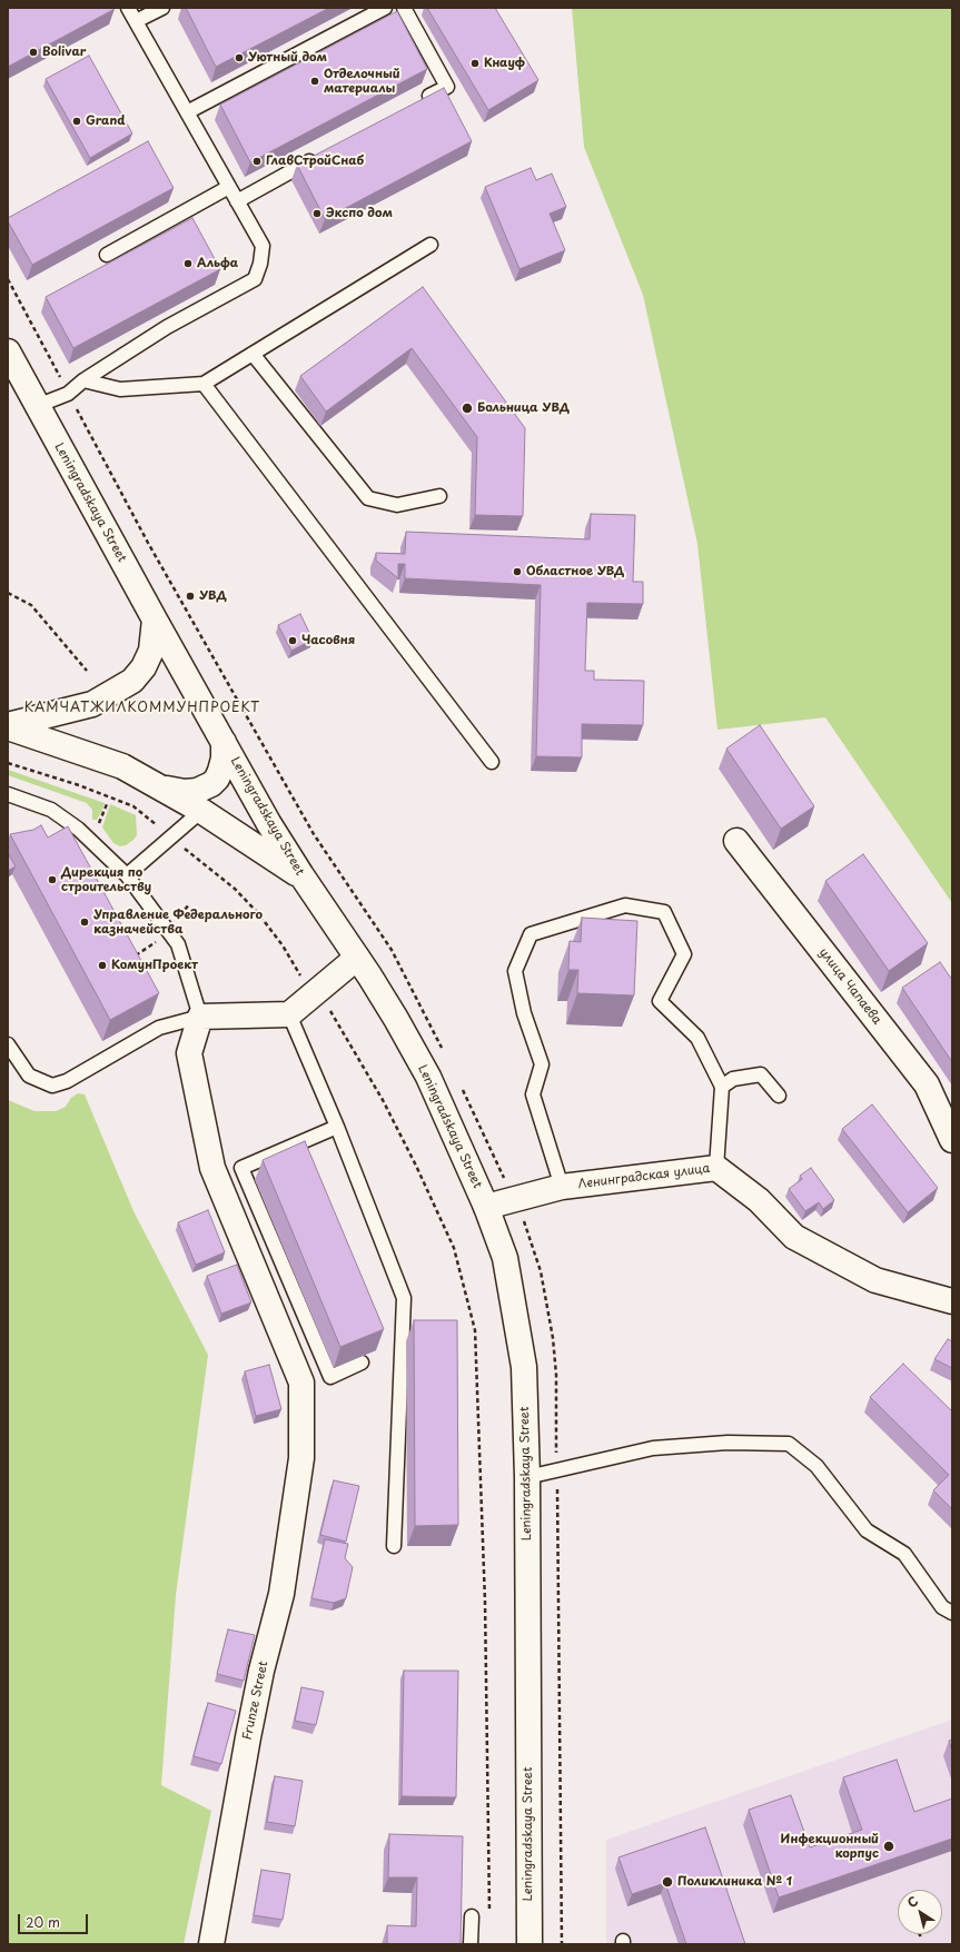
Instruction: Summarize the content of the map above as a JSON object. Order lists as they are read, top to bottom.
{
  "streets": {
    "main road": [
      "Leningradskaya Street",
      "улица Чапаева",
      "Ленинградская улица",
      "Frunze Street"
    ]
  },
  "crossings": [
    ["Leningradskaya Street", "Ленинградская улица"]
  ],
  "districts": ["КАМЧАТЖИЛКОММУНПРОЕКТ"],
  "places": [
    "Bolivar",
    "Уютный дом",
    "Кнауф",
    "Отделочный материалы",
    "Grand",
    "ГлавСтройСнаб",
    "Экспо дом",
    "Альфа",
    "Больница УВД",
    "Областное УВД",
    "УВД",
    "Часовня",
    "Дирекция по строительству",
    "Управление Федерального казначейства",
    "КомунПроект",
    "Инфекционный корпус",
    "Поликлиника № 1"
  ],
  "scale_bar": "20 m",
  "north": "top left"
}
